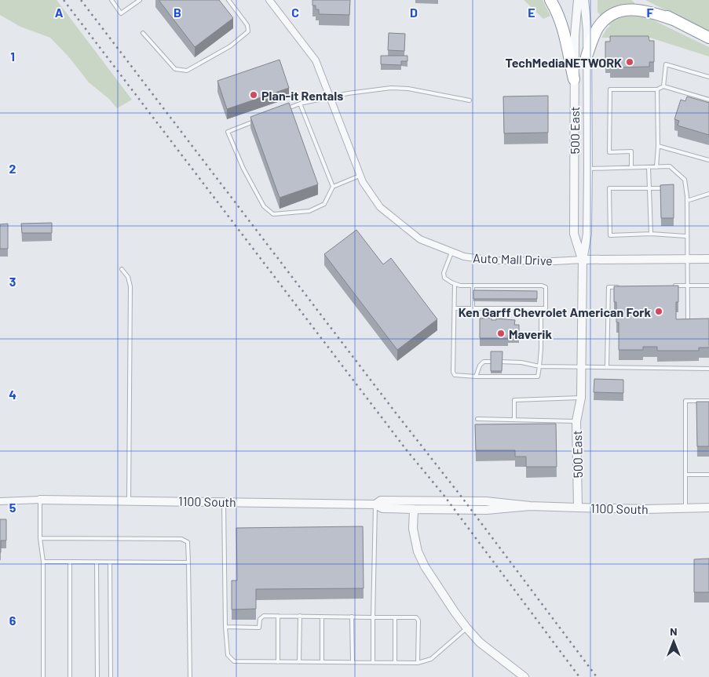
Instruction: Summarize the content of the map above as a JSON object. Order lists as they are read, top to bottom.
{
  "streets": {
    "street": ["500 East", "Auto Mall Drive", "1100 South"]
  },
  "crossings": [
    ["500 East", "Auto Mall Drive"],
    ["500 East", "1100 South"]
  ],
  "places": [
    "TechMediaNETWORK",
    "Plan-it Rentals",
    "Ken Garff Chevrolet American Fork",
    "Maverik"
  ],
  "north": "top",
  "grid": {
    "columns": [
      "A",
      "B",
      "C",
      "D",
      "E",
      "F"
    ],
    "rows": [
      "1",
      "2",
      "3",
      "4",
      "5",
      "6"
    ]
  }
}
